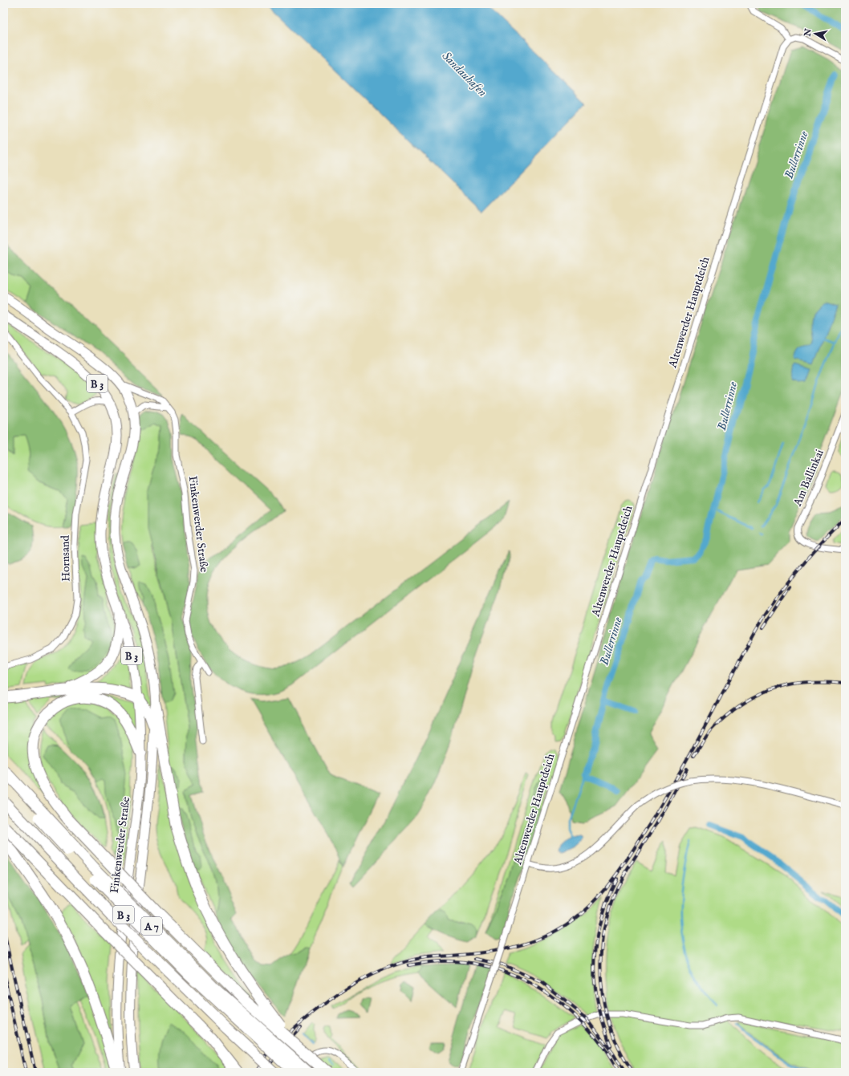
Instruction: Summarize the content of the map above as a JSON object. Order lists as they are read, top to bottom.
{
  "streets": {
    "highway": ["A 7"],
    "main road": ["B 3", "Finkenwerder Straße"],
    "street": ["Altenwerder Hauptdeich", "Am Ballinkai", "Hornsand"]
  },
  "water": ["Sandauhafen", "Bullerrinne"],
  "north": "left"
}
